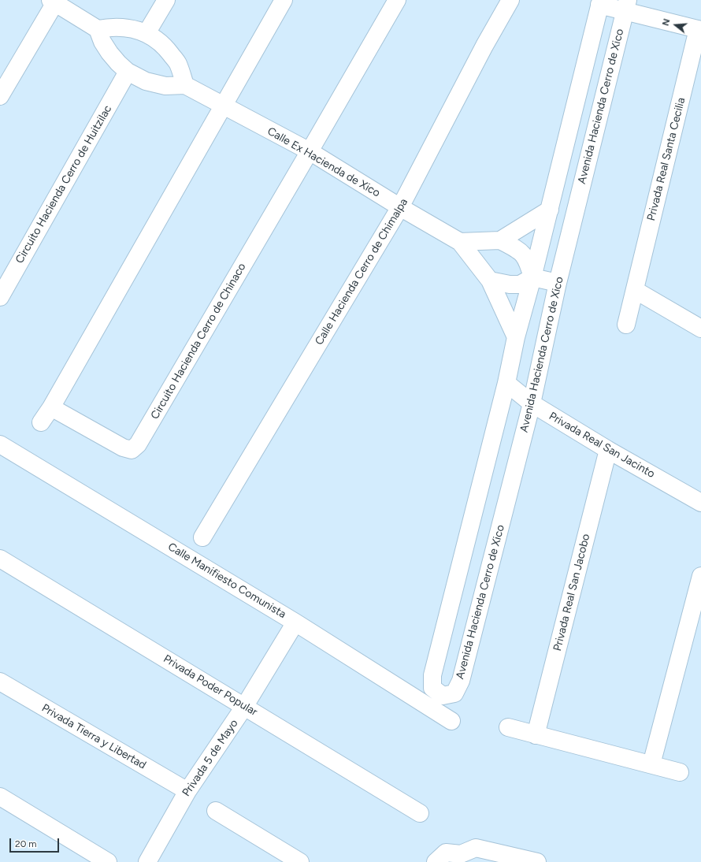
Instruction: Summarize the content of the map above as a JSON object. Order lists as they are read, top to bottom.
{
  "streets": {
    "street": [
      "Avenida Hacienda Cerro de Xico",
      "Privada Real Santa Cecilia",
      "Calle Ex Hacienda de Xico",
      "Circuito Hacienda Cerro de Huitzilac",
      "Calle Hacienda Cerro de Chimalpa",
      "Circuito Hacienda Cerro de Chinaco",
      "Privada Real San Jacinto",
      "Calle Manifiesto Comunista",
      "Privada Real San Jacobo",
      "Privada Poder Popular",
      "Privada Tierra y Libertad",
      "Privada 5 de Mayo"
    ]
  },
  "crossings": [
    ["Avenida Hacienda Cerro de Xico", "Calle Ex Hacienda de Xico"],
    ["Avenida Hacienda Cerro de Xico", "Privada Real San Jacinto"],
    ["Calle Ex Hacienda de Xico", "Calle Hacienda Cerro de Chimalpa"],
    ["Calle Ex Hacienda de Xico", "Circuito Hacienda Cerro de Chinaco"],
    ["Privada Real San Jacinto", "Privada Real San Jacobo"],
    ["Calle Manifiesto Comunista", "Privada 5 de Mayo"],
    ["Privada Poder Popular", "Privada 5 de Mayo"],
    ["Privada Tierra y Libertad", "Privada 5 de Mayo"]
  ],
  "scale_bar": "20 m",
  "north": "left"
}
